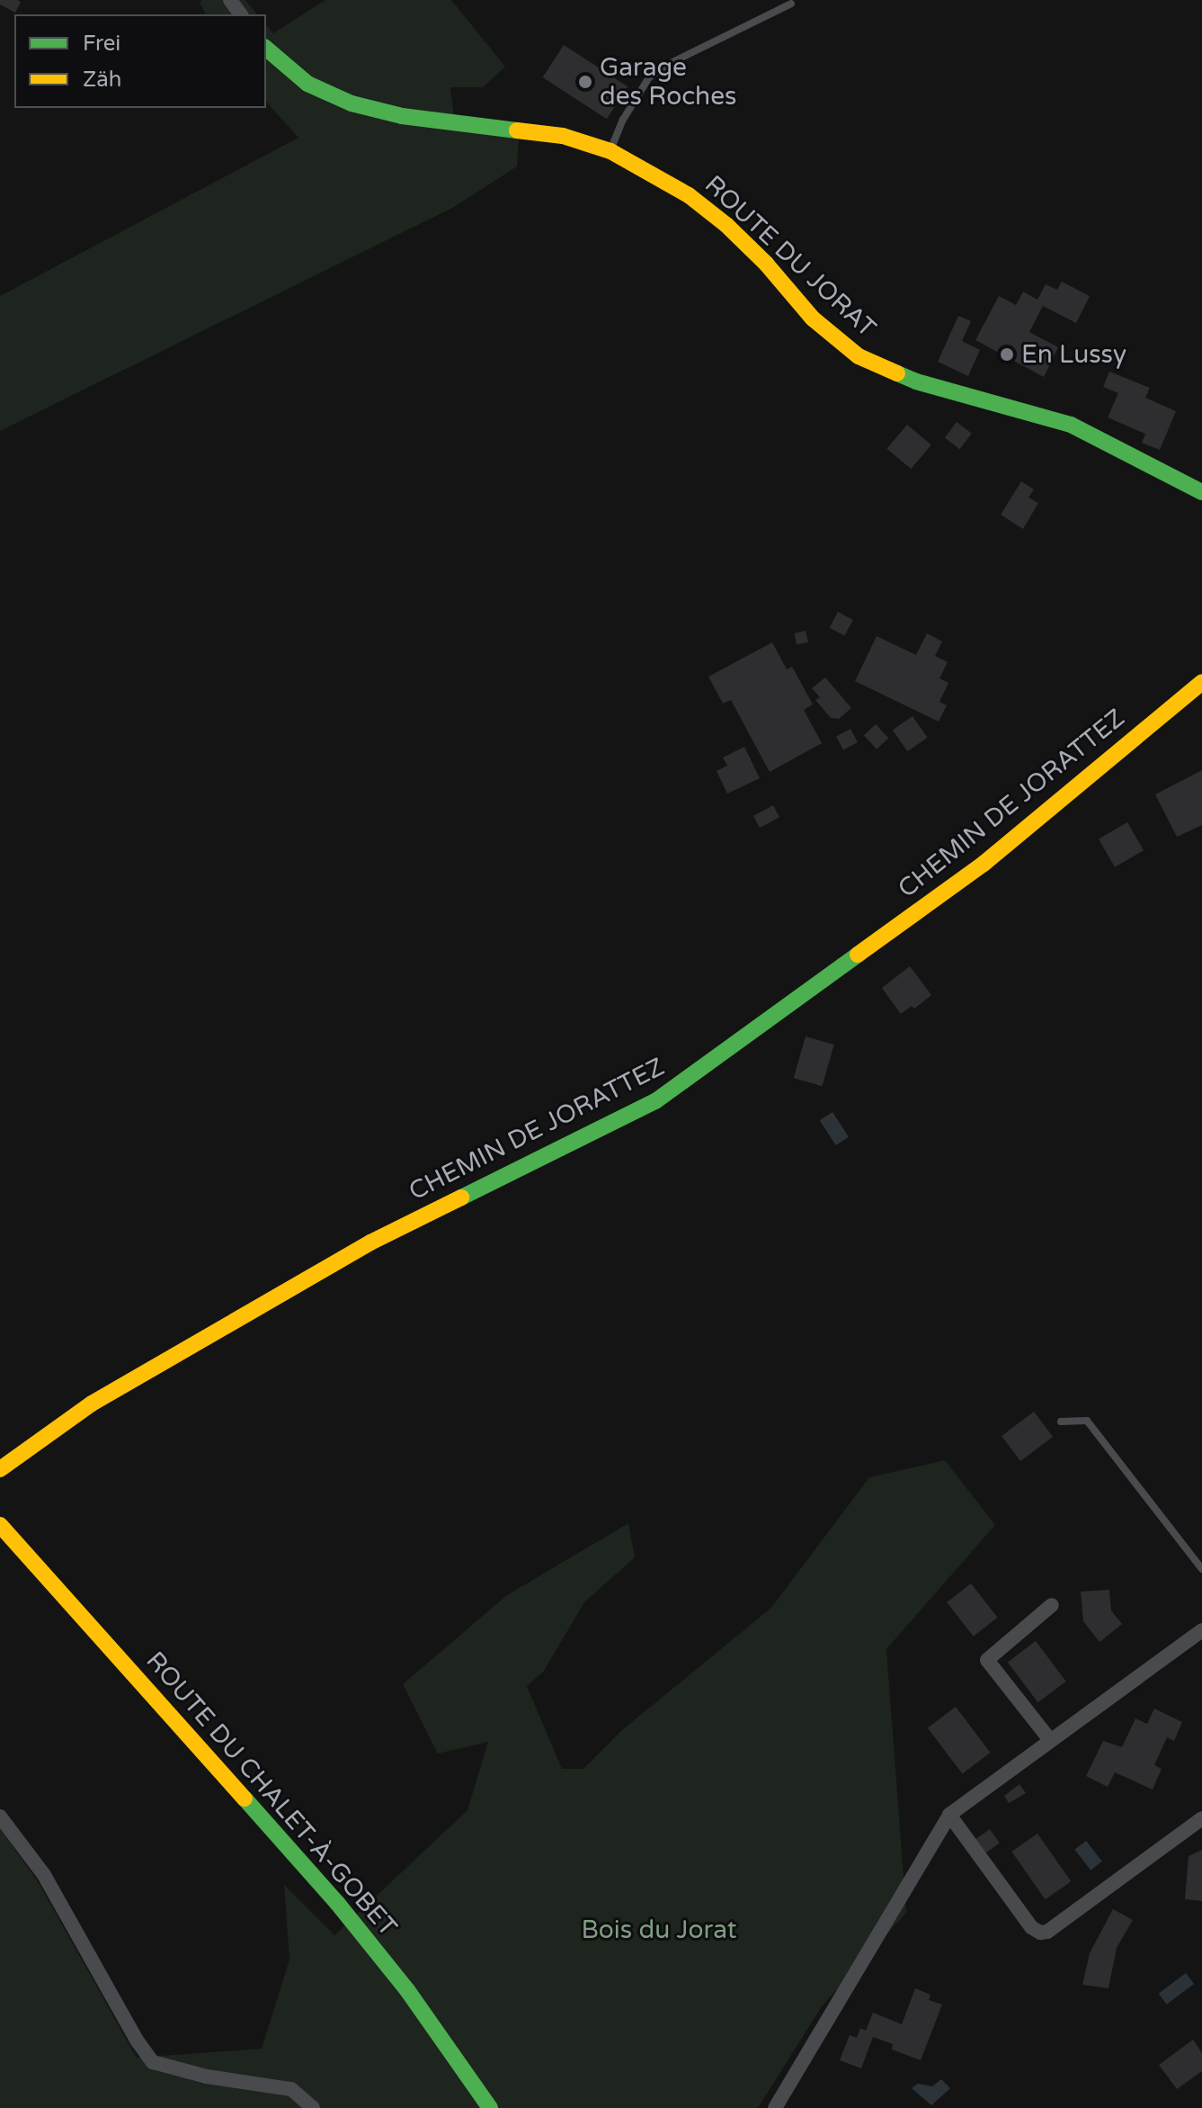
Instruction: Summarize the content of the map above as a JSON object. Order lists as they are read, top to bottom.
{
  "streets": {
    "street": ["ROUTE DU JORAT", "CHEMIN DE JORATTEZ", "ROUTE DU CHALET-À-GOBET"]
  },
  "parks": ["Bois du Jorat"],
  "places": ["Garage des Roches", "En Lussy"],
  "legend": ["Frei", "Zäh"]
}
